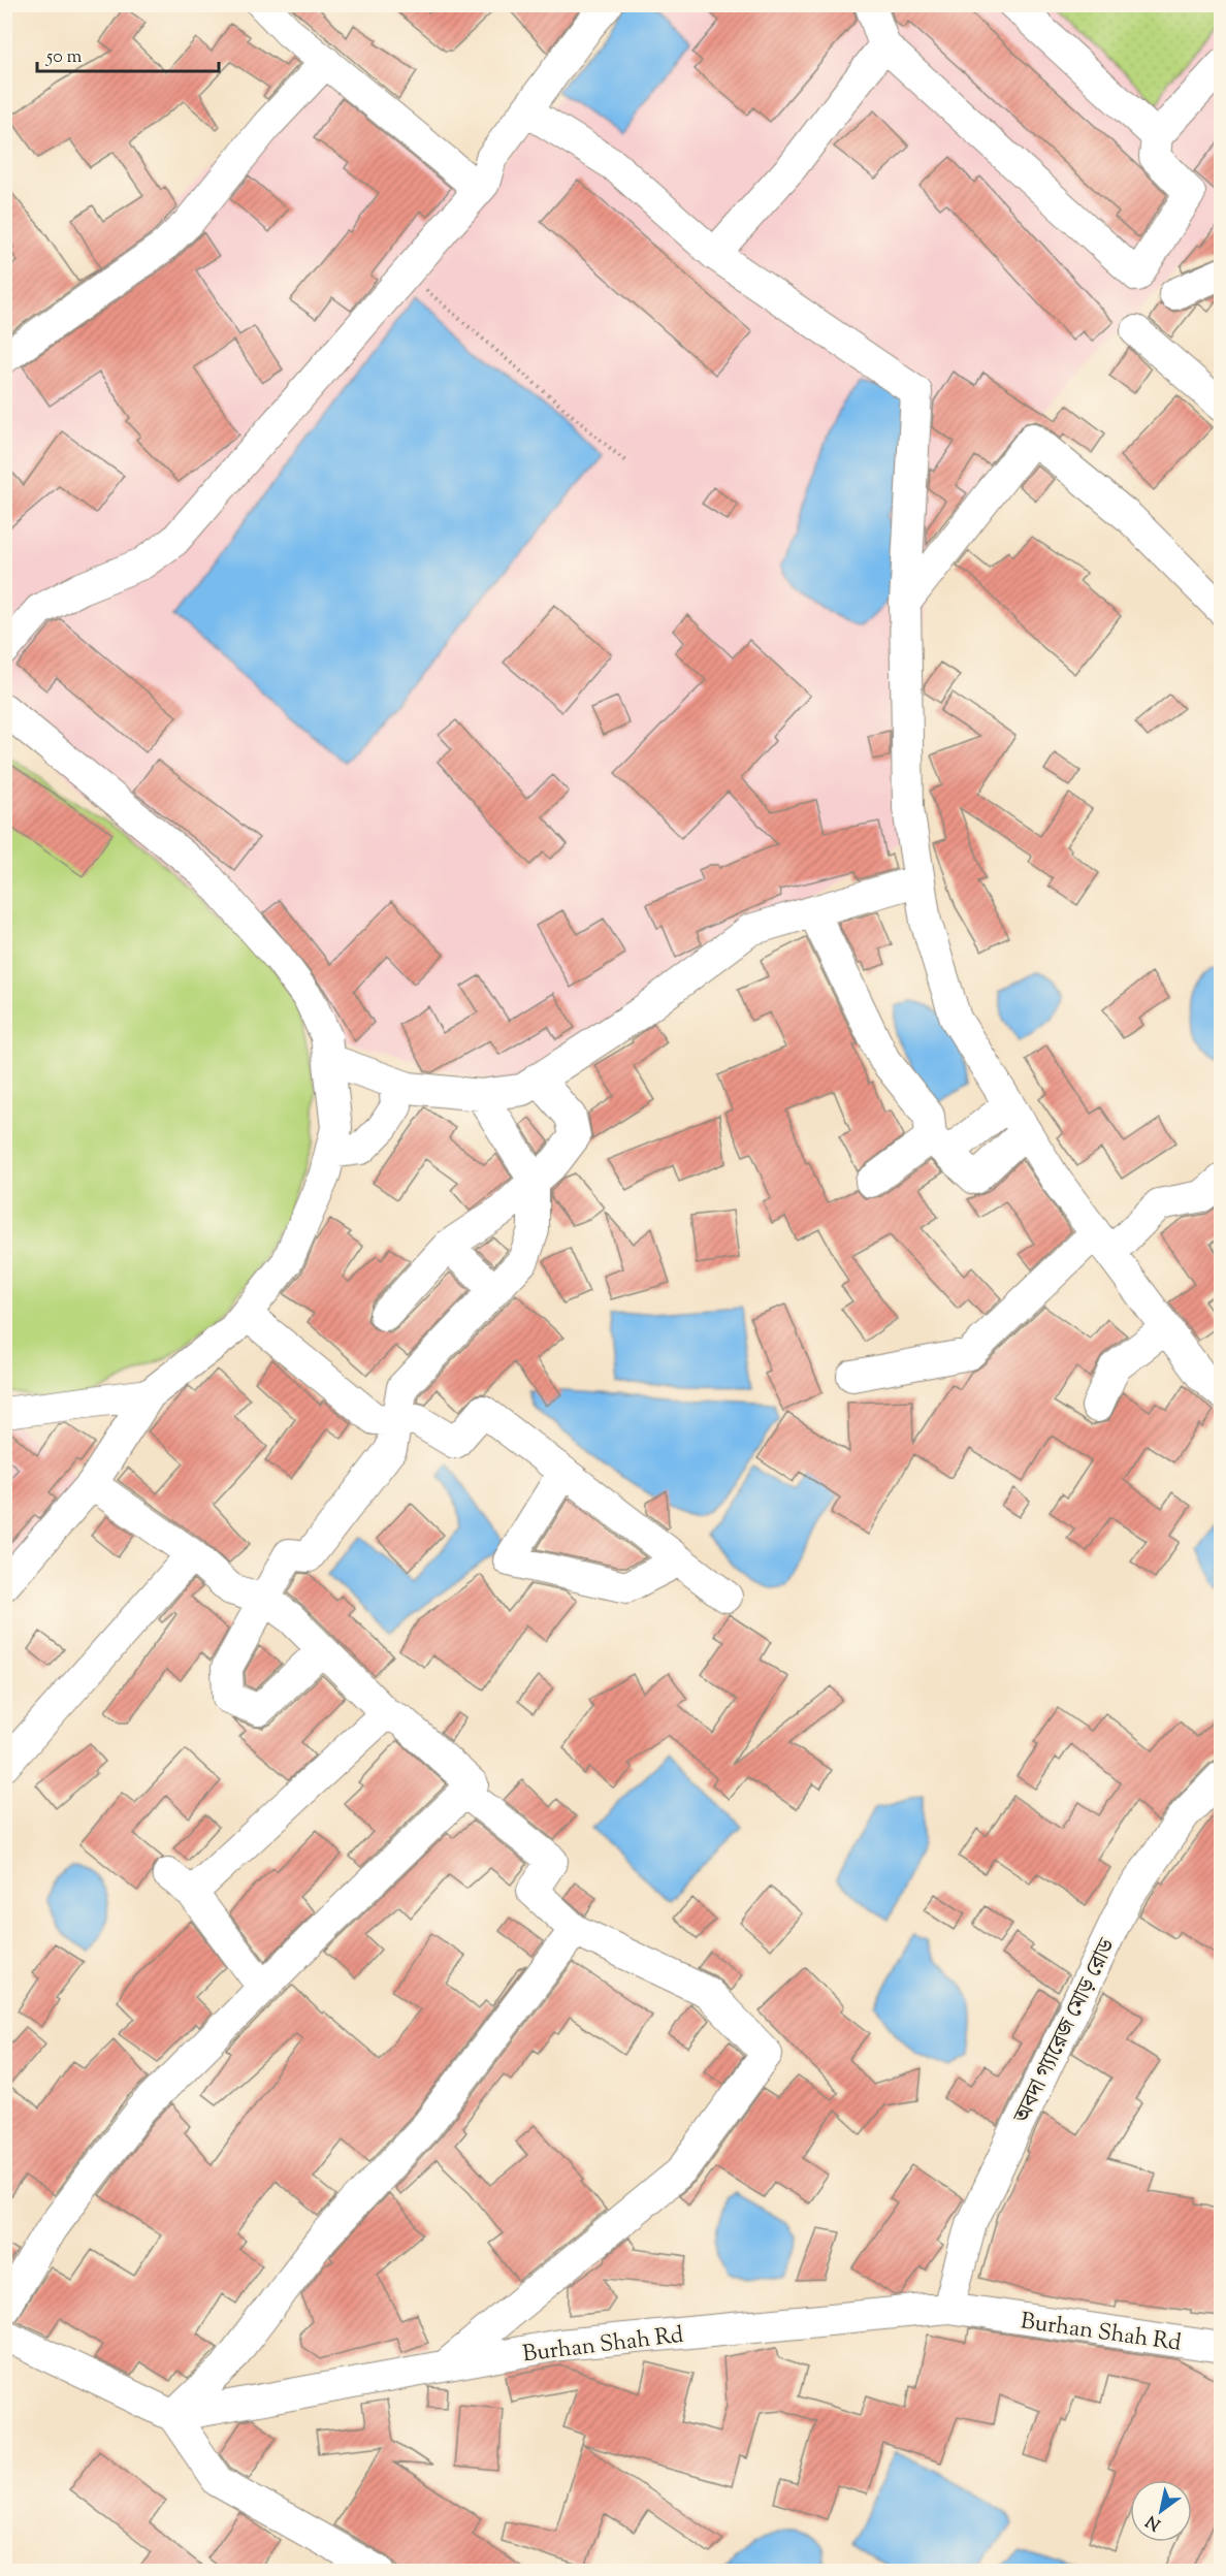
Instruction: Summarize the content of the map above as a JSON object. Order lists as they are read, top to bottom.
{
  "streets": {
    "street": ["অবদা গ্যারেজ মোড় রোড", "Burhan Shah Rd"]
  },
  "crossings": [
    ["অবদা গ্যারেজ মোড় রোড", "Burhan Shah Rd"]
  ],
  "scale_bar": "50 m",
  "north": "bottom left"
}
